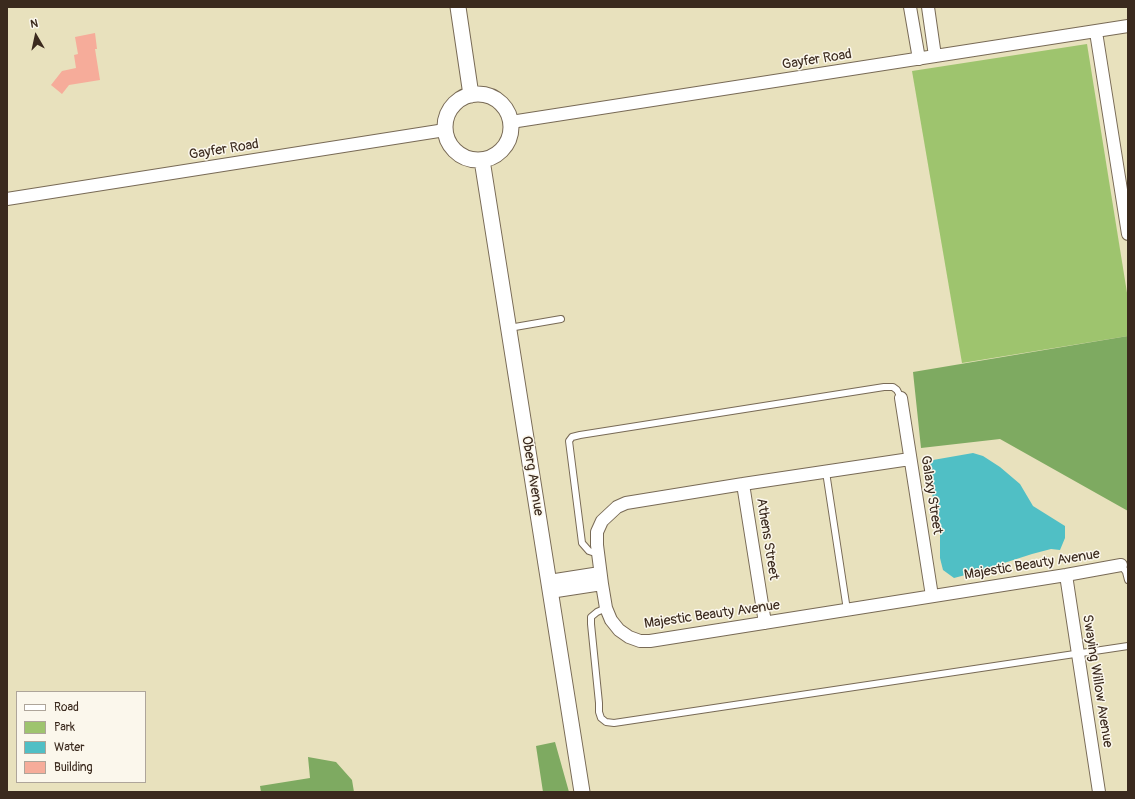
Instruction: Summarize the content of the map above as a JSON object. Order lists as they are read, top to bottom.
{
  "streets": {
    "street": [
      "Gayfer Road",
      "Oberg Avenue",
      "Galaxy Street",
      "Athens Street",
      "Majestic Beauty Avenue",
      "Swaying Willow Avenue"
    ]
  },
  "crossings": [
    ["Gayfer Road", "Oberg Avenue"],
    ["Galaxy Street", "Majestic Beauty Avenue"],
    ["Athens Street", "Majestic Beauty Avenue"],
    ["Majestic Beauty Avenue", "Swaying Willow Avenue"]
  ],
  "legend": [
    "Road",
    "Park",
    "Water",
    "Building"
  ],
  "north": "top"
}
